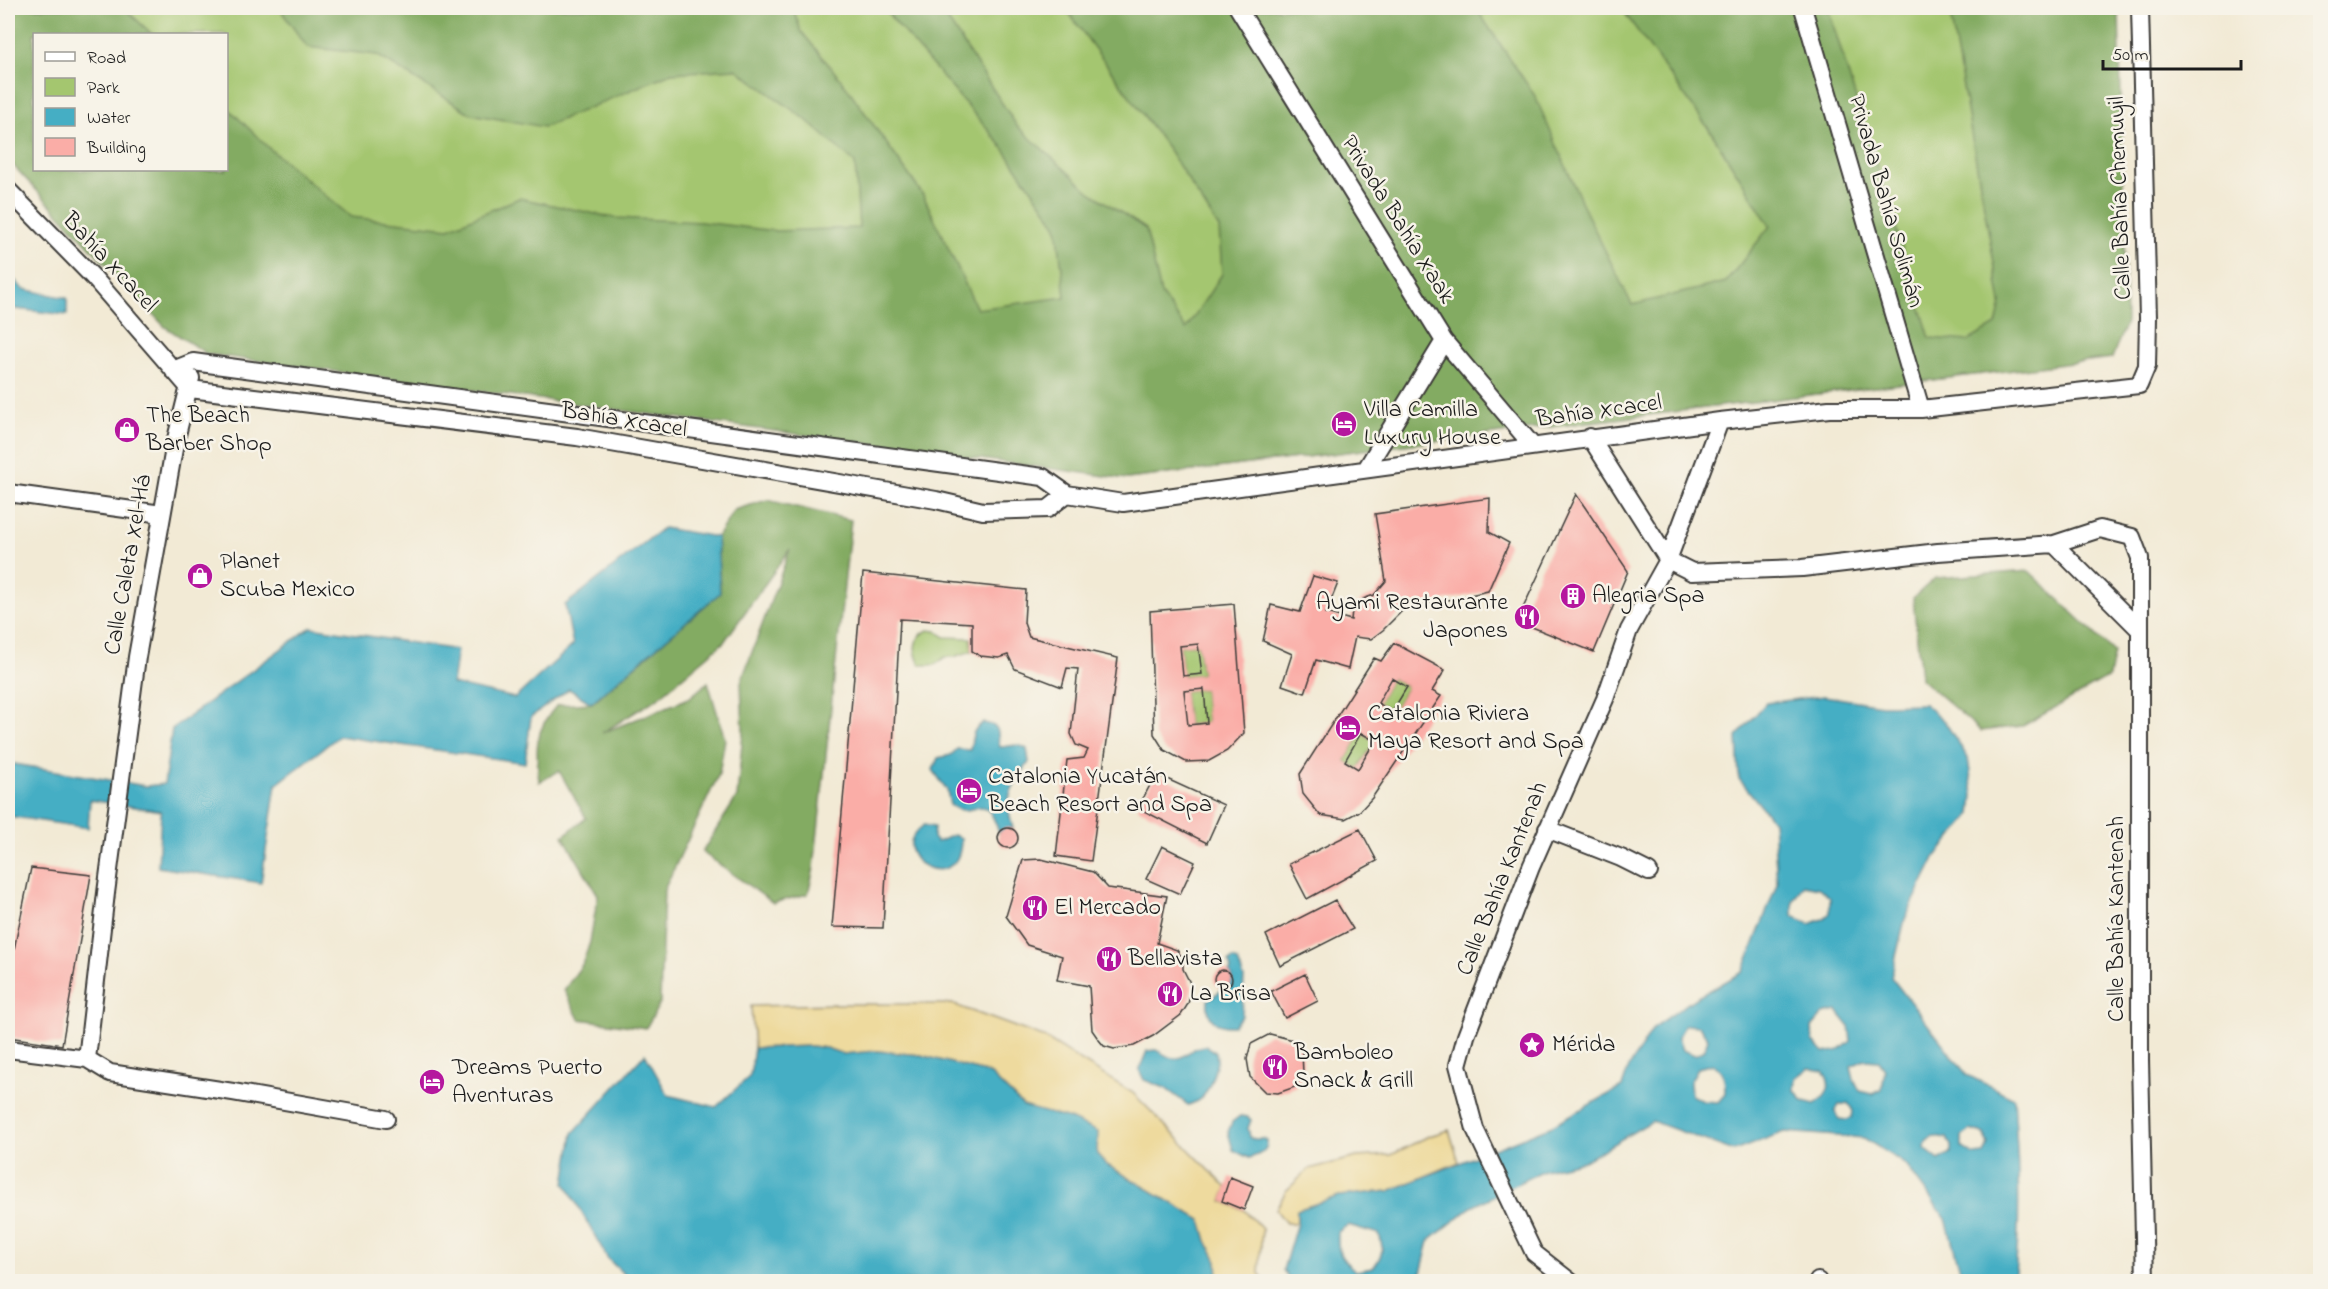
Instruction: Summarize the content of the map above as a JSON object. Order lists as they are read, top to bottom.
{
  "streets": {
    "street": [
      "Calle Bahía Chemuyil",
      "Privada Bahía Solimán",
      "Privada Bahía Xaak",
      "Bahía Xcacel",
      "Calle Caleta Xel-Há",
      "Calle Bahía Kantenah"
    ]
  },
  "crossings": [
    ["Calle Bahía Chemuyil", "Bahía Xcacel"],
    ["Privada Bahía Solimán", "Bahía Xcacel"],
    ["Privada Bahía Xaak", "Bahía Xcacel"],
    ["Bahía Xcacel", "Calle Caleta Xel-Há"],
    ["Bahía Xcacel", "Calle Bahía Kantenah"]
  ],
  "places": {
    "hotel": [
      "Villa Camilla Luxury House",
      "Catalonia Riviera Maya Resort and Spa",
      "Catalonia Yucatán Beach Resort and Spa",
      "Dreams Puerto Aventuras"
    ],
    "shop": ["The Beach Barber Shop", "Planet Scuba Mexico"],
    "building": ["Alegria Spa"],
    "restaurant": [
      "Ayami Restaurante Japones",
      "El Mercado",
      "Bellavista",
      "La Brisa",
      "Bamboleo Snack & Grill"
    ],
    "place": ["Mérida"]
  },
  "legend": [
    "Road",
    "Park",
    "Water",
    "Building"
  ],
  "scale_bar": "50 m"
}
